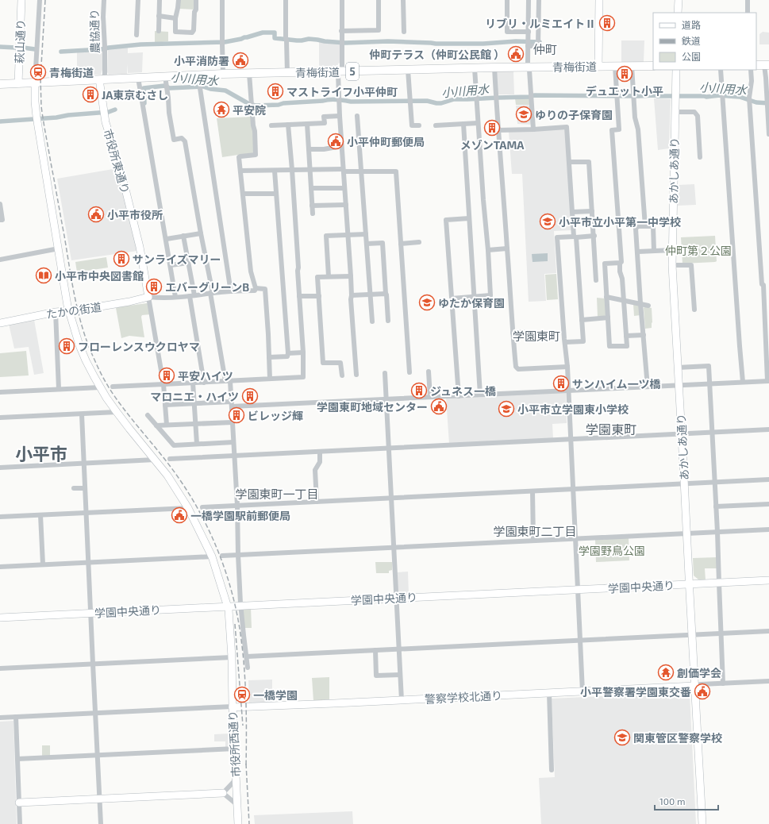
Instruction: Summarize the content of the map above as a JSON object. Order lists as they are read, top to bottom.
{
  "streets": {
    "main road": ["青梅街道", "5"],
    "street": [
      "農協通り",
      "萩山通り",
      "市役所東通り",
      "あかしあ通り",
      "たかの街道",
      "学園中央通り",
      "警察学校北通り",
      "市役所西通り"
    ]
  },
  "crossings": [
    ["農協通り", "青梅街道"],
    ["農協通り", "市役所東通り"],
    ["萩山通り", "青梅街道"],
    ["青梅街道", "市役所東通り"],
    ["青梅街道", "市役所西通り"],
    ["市役所東通り", "たかの街道"],
    ["あかしあ通り", "学園中央通り"],
    ["あかしあ通り", "警察学校北通り"],
    ["たかの街道", "市役所西通り"],
    ["学園中央通り", "市役所西通り"],
    ["警察学校北通り", "市役所西通り"]
  ],
  "districts": [
    "仲町",
    "学園東町",
    "学園東町",
    "小平市",
    "学園東町一丁目",
    "学園東町二丁目"
  ],
  "water": ["小川用水"],
  "parks": ["仲町第２公園", "学園野鳥公園"],
  "places": {
    "building": [
      "リブリ・ルミエイトⅡ",
      "デュエット小平",
      "マストライフ小平仲町",
      "JA東京むさし",
      "メゾンTAMA",
      "サンライズマリー",
      "エバーグリーンB",
      "フローレンスウクロヤマ",
      "平安ハイツ",
      "サンハイム一ツ橋",
      "ジュネス一橋",
      "マロニエ・ハイツ",
      "ビレッジ輝"
    ],
    "public building": [
      "仲町テラス（仲町公民館 ）",
      "小平消防署",
      "小平仲町郵便局",
      "小平市役所",
      "学園東町地域センター",
      "一橋学園駅前郵便局",
      "小平警察署学園東交番"
    ],
    "station": ["青梅街道", "一橋学園"],
    "temple": ["平安院", "創価学会"],
    "school or university": [
      "ゆりの子保育園",
      "小平市立小平第一中学校",
      "ゆたか保育園",
      "小平市立学園東小学校",
      "関東管区警察学校"
    ],
    "library": ["小平市中央図書館"]
  },
  "legend": ["道路", "鉄道", "公園"],
  "scale_bar": "100 m"
}
